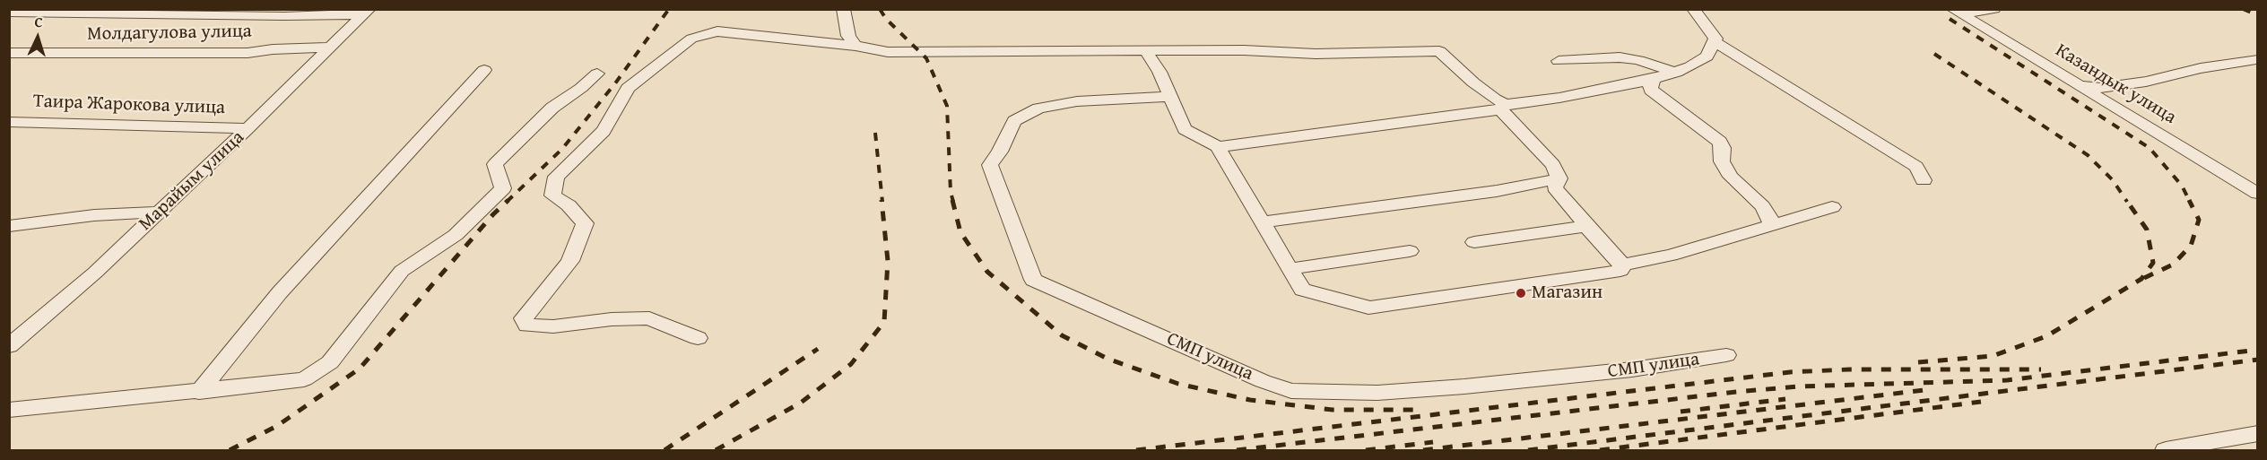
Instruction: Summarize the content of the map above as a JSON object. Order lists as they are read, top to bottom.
{
  "streets": {
    "street": [
      "Молдагулова улица",
      "Казандык улица",
      "Таира Жарокова улица",
      "Марайым улица",
      "СМП улица"
    ]
  },
  "crossings": [
    ["Молдагулова улица", "Марайым улица"],
    ["Таира Жарокова улица", "Марайым улица"]
  ],
  "places": ["Магазин"],
  "north": "top"
}
